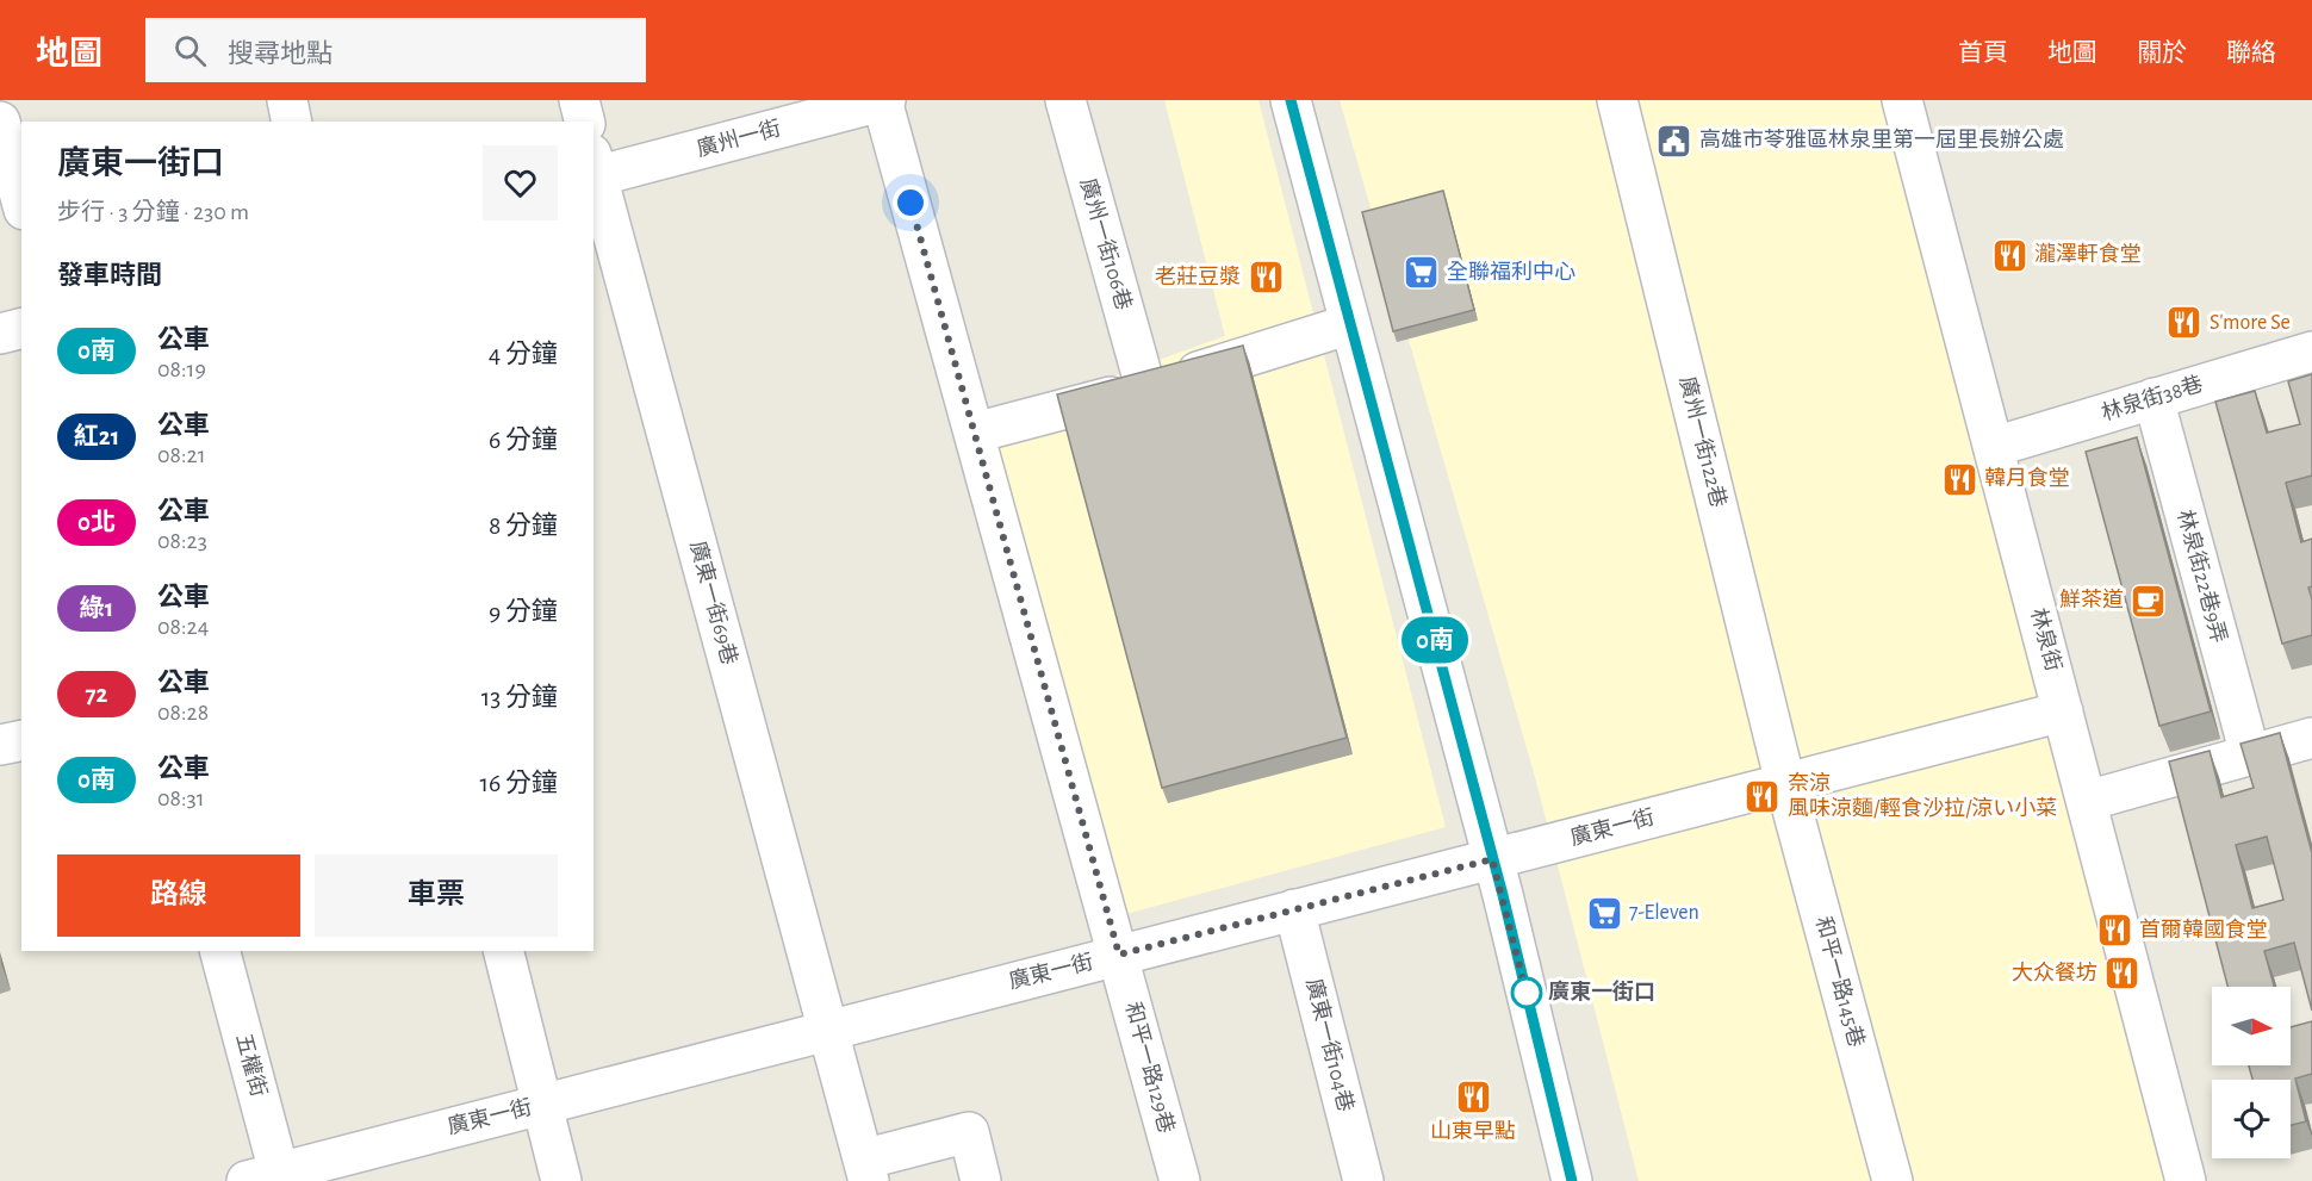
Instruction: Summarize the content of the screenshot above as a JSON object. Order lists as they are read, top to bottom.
{
  "streets": {
    "street": [
      "廣州一街",
      "廣州一街106巷",
      "林泉街38巷",
      "廣州一街122巷",
      "林泉街22巷9弄",
      "廣東一街69巷",
      "林泉街",
      "廣東一街",
      "和平一路145巷",
      "廣東一街104巷",
      "五權街",
      "和平一路129巷"
    ]
  },
  "crossings": [
    ["廣州一街", "廣東一街69巷"],
    ["廣州一街", "和平一路129巷"],
    ["林泉街38巷", "林泉街22巷9弄"],
    ["林泉街38巷", "林泉街"],
    ["廣州一街122巷", "廣東一街"],
    ["廣州一街122巷", "和平一路145巷"],
    ["廣東一街69巷", "廣東一街"],
    ["林泉街", "廣東一街"],
    ["廣東一街", "和平一路145巷"],
    ["廣東一街", "廣東一街104巷"],
    ["廣東一街", "五權街"],
    ["廣東一街", "和平一路129巷"]
  ],
  "places": {
    "public building": ["高雄市苓雅區林泉里第一屆里長辦公處"],
    "restaurant": [
      "瀧澤軒食堂",
      "老莊豆漿",
      "S'more Se",
      "韓月食堂",
      "奈涼 風味涼麵/輕食沙拉/涼い小菜",
      "首爾韓國食堂",
      "大众餐坊",
      "山東早點"
    ],
    "supermarket": ["全聯福利中心", "7-Eleven"],
    "cafe": ["鮮茶道"],
    "other": ["廣東一街口"]
  },
  "lines": ["bus line 0南"],
  "north": "right",
  "page": {
    "header": "地圖",
    "search": "搜尋地點",
    "nav": [
      "首頁",
      "地圖",
      "關於",
      "聯絡"
    ],
    "on_map": "0南",
    "heading": [
      ["廣東一街口", "步行 · 3 分鐘 · 230 m"],
      "發車時間"
    ],
    "list": [
      {
        "mark": "0南",
        "name": "公車",
        "note": "08:19",
        "value": "4 分鐘"
      },
      {
        "mark": "紅21",
        "name": "公車",
        "note": "08:21",
        "value": "6 分鐘"
      },
      {
        "mark": "0北",
        "name": "公車",
        "note": "08:23",
        "value": "8 分鐘"
      },
      {
        "mark": "綠1",
        "name": "公車",
        "note": "08:24",
        "value": "9 分鐘"
      },
      {
        "mark": "72",
        "name": "公車",
        "note": "08:28",
        "value": "13 分鐘"
      },
      {
        "mark": "0南",
        "name": "公車",
        "note": "08:31",
        "value": "16 分鐘"
      }
    ],
    "buttons": ["路線", "車票"]
  }
}
